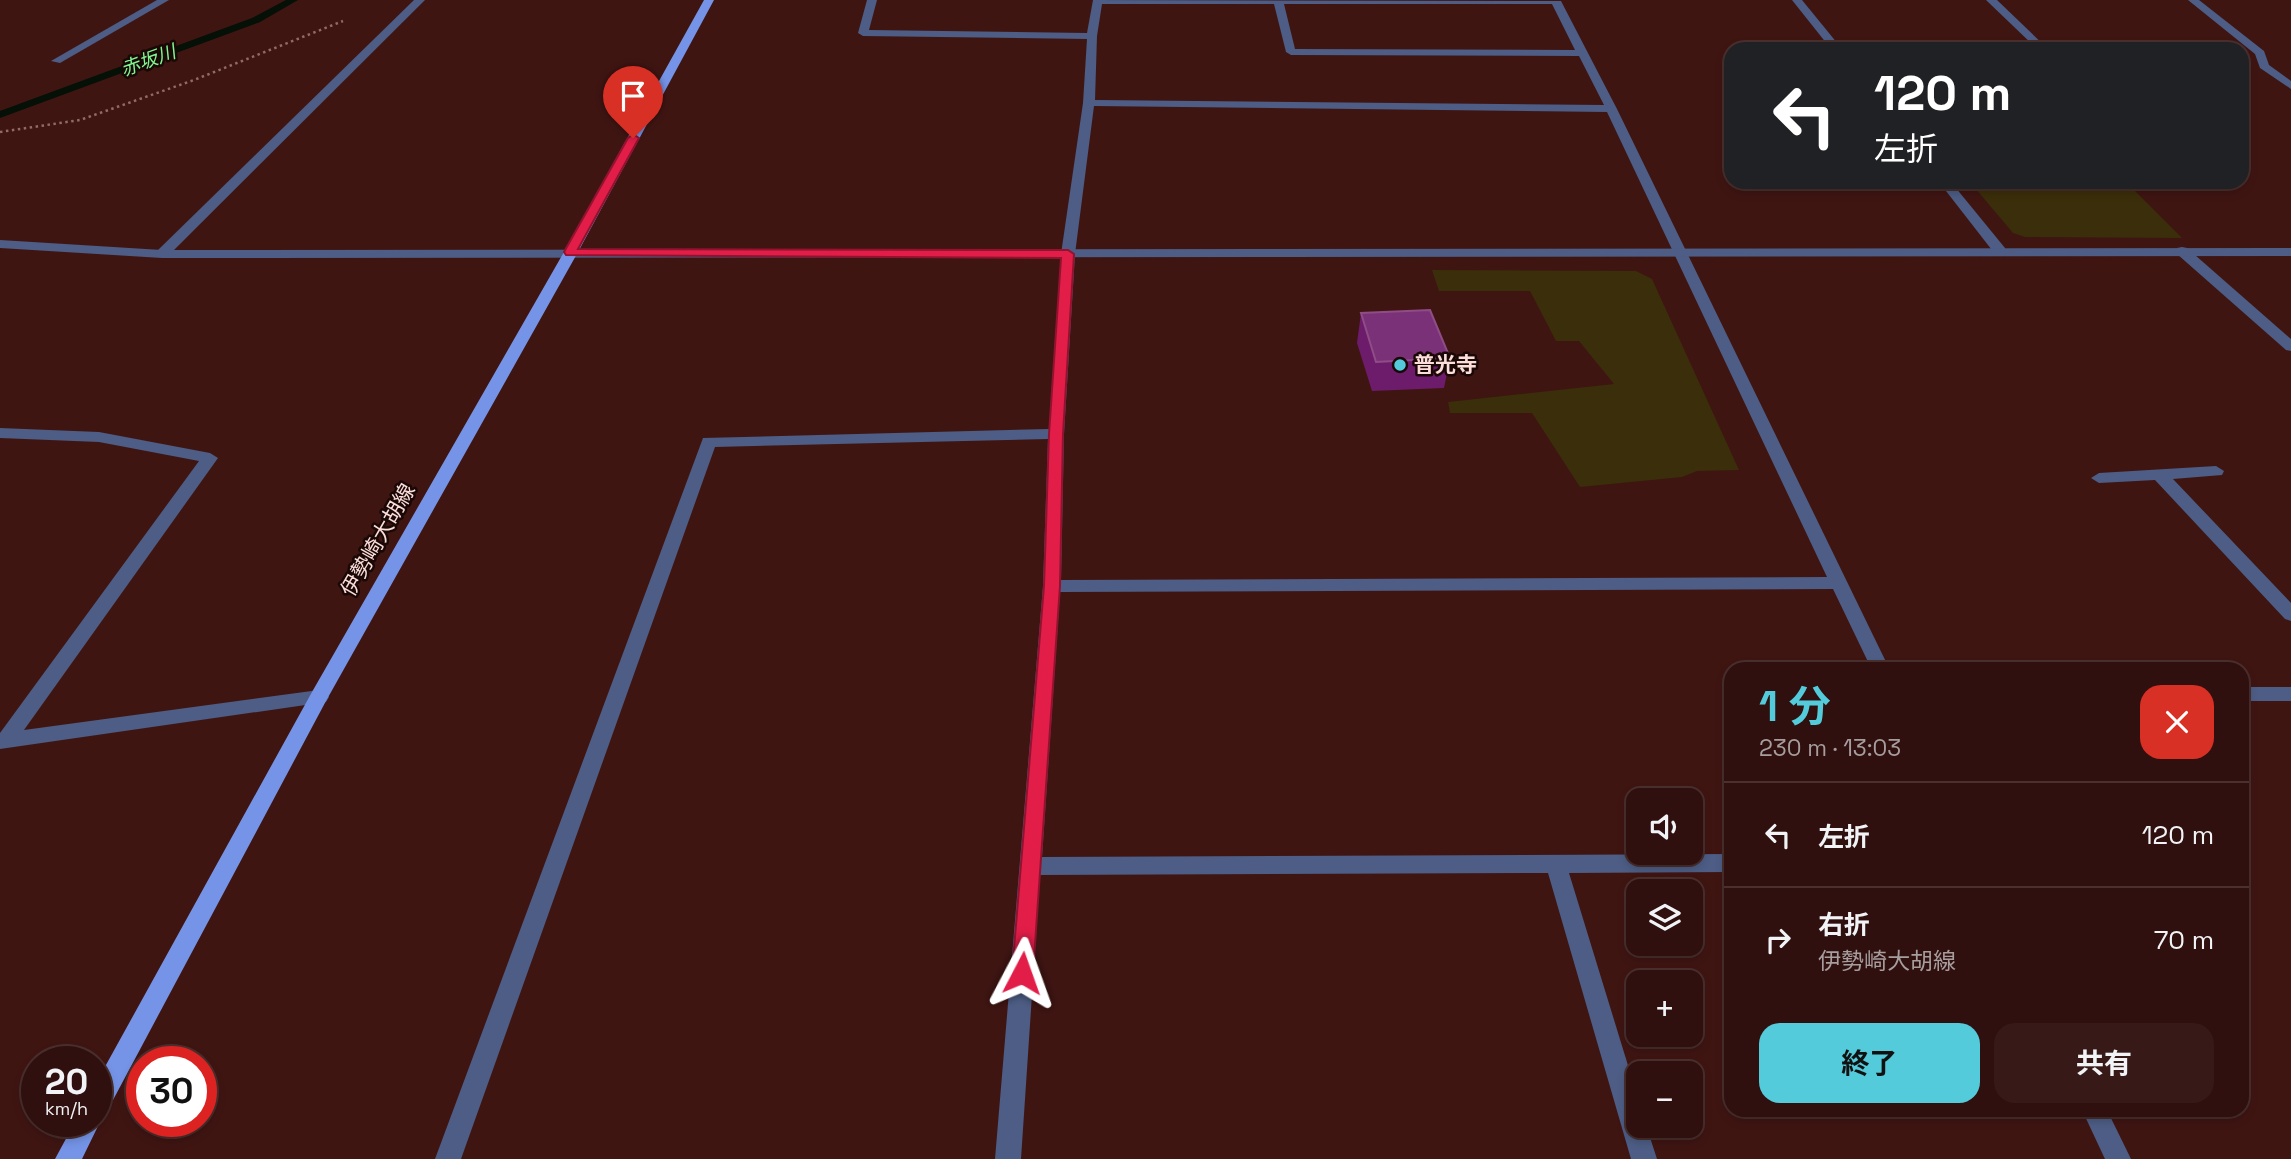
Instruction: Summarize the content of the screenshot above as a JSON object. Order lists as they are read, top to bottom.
{
  "streets": {
    "main road": ["伊勢崎大胡線"]
  },
  "water": ["赤坂川"],
  "places": ["普光寺"],
  "page": {
    "turn": ["120 m", "左折"],
    "heading": ["1 分", "230 m · 13:03"],
    "list": [
      {
        "name": "左折",
        "value": "120 m"
      },
      {
        "name": "右折",
        "note": "伊勢崎大胡線",
        "value": "70 m"
      }
    ],
    "map_buttons": ["+", "−"],
    "buttons": ["終了", "共有"],
    "speed": "20 km/h",
    "limit": "30"
  }
}
